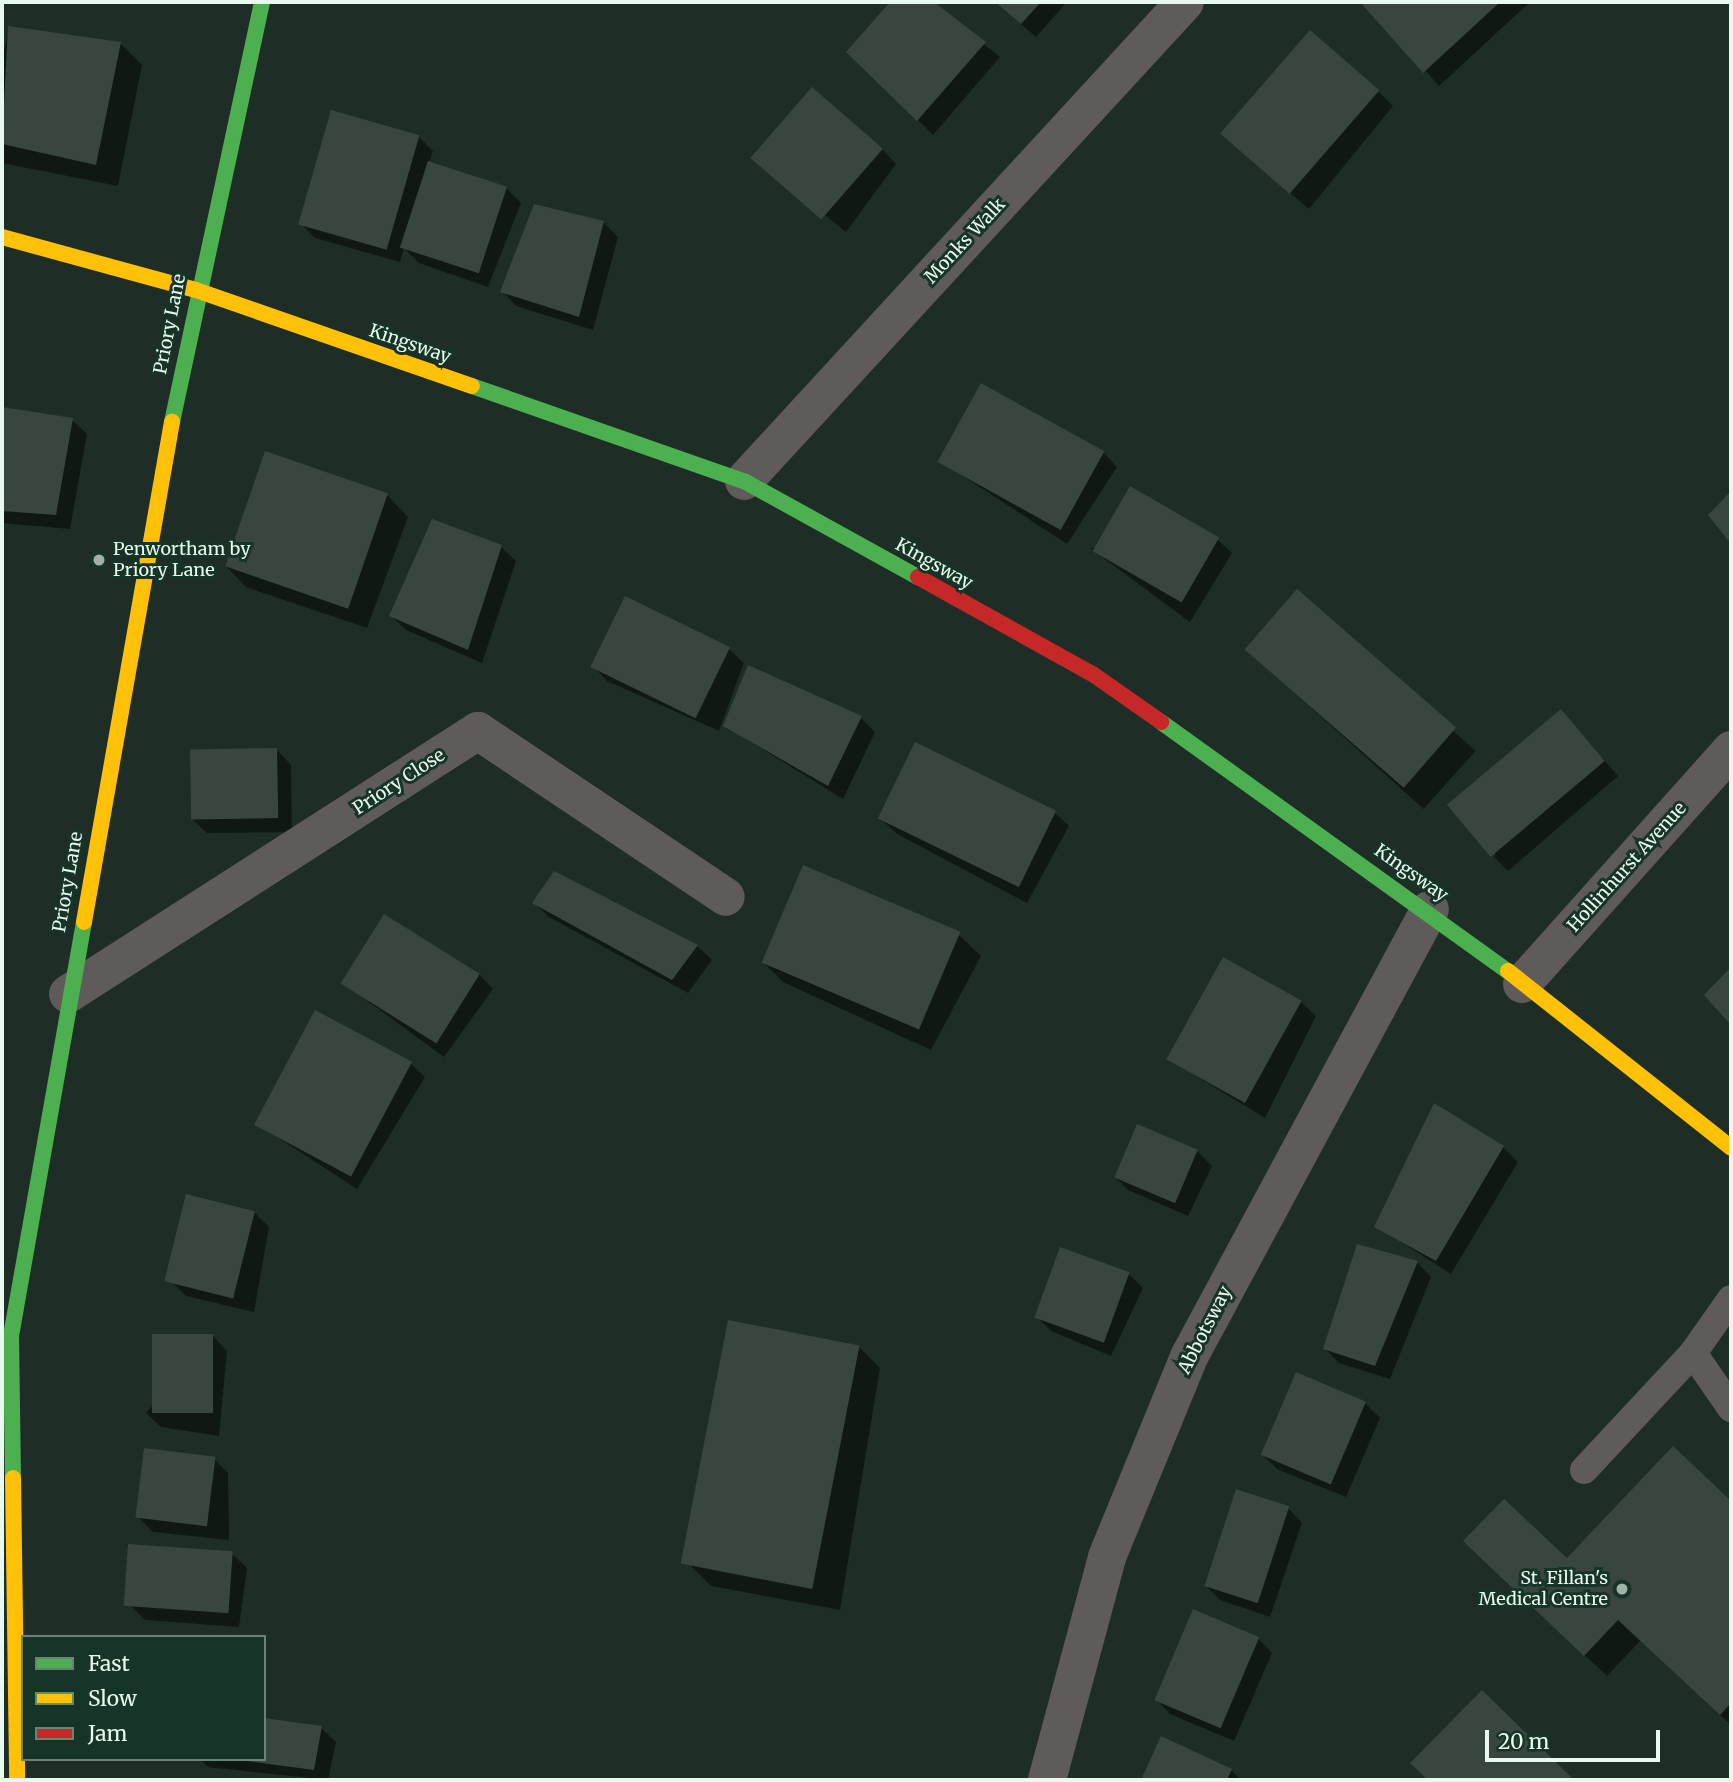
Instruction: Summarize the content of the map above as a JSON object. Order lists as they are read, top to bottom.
{
  "streets": {
    "street": [
      "Monks Walk",
      "Priory Lane",
      "Kingsway",
      "Priory Close",
      "Hollinhurst Avenue",
      "Abbotsway"
    ]
  },
  "crossings": [
    ["Monks Walk", "Kingsway"],
    ["Priory Lane", "Kingsway"],
    ["Priory Lane", "Priory Close"],
    ["Kingsway", "Hollinhurst Avenue"],
    ["Kingsway", "Abbotsway"]
  ],
  "places": ["Penwortham by Priory Lane", "St. Fillan's Medical Centre"],
  "legend": ["Fast", "Slow", "Jam"],
  "scale_bar": "20 m"
}
